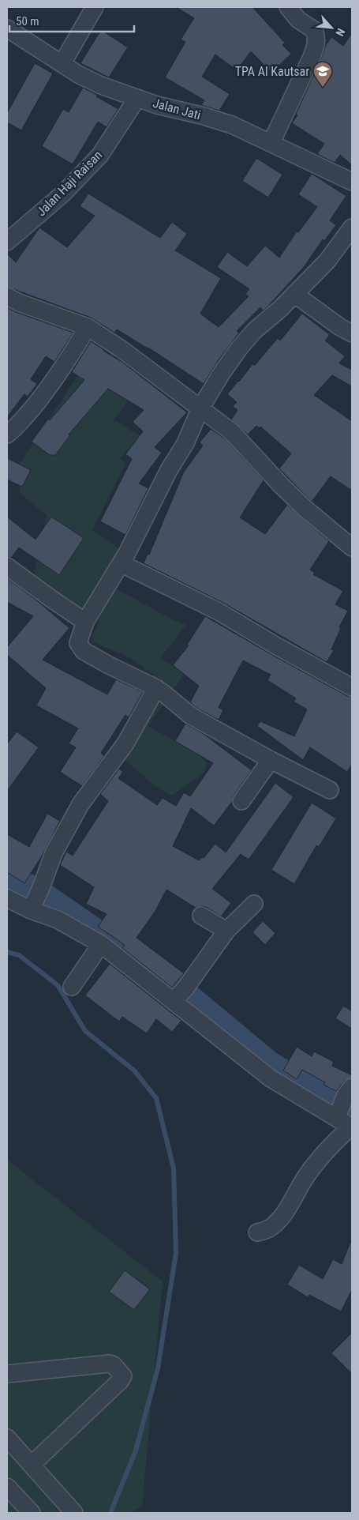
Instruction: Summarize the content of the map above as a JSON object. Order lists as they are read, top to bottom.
{
  "streets": {
    "street": ["Jalan Jati", "Jalan Haji Raisan"]
  },
  "crossings": [
    ["Jalan Jati", "Jalan Haji Raisan"]
  ],
  "places": {
    "school or university": ["TPA Al Kautsar"]
  },
  "scale_bar": "50 m",
  "north": "bottom right"
}
